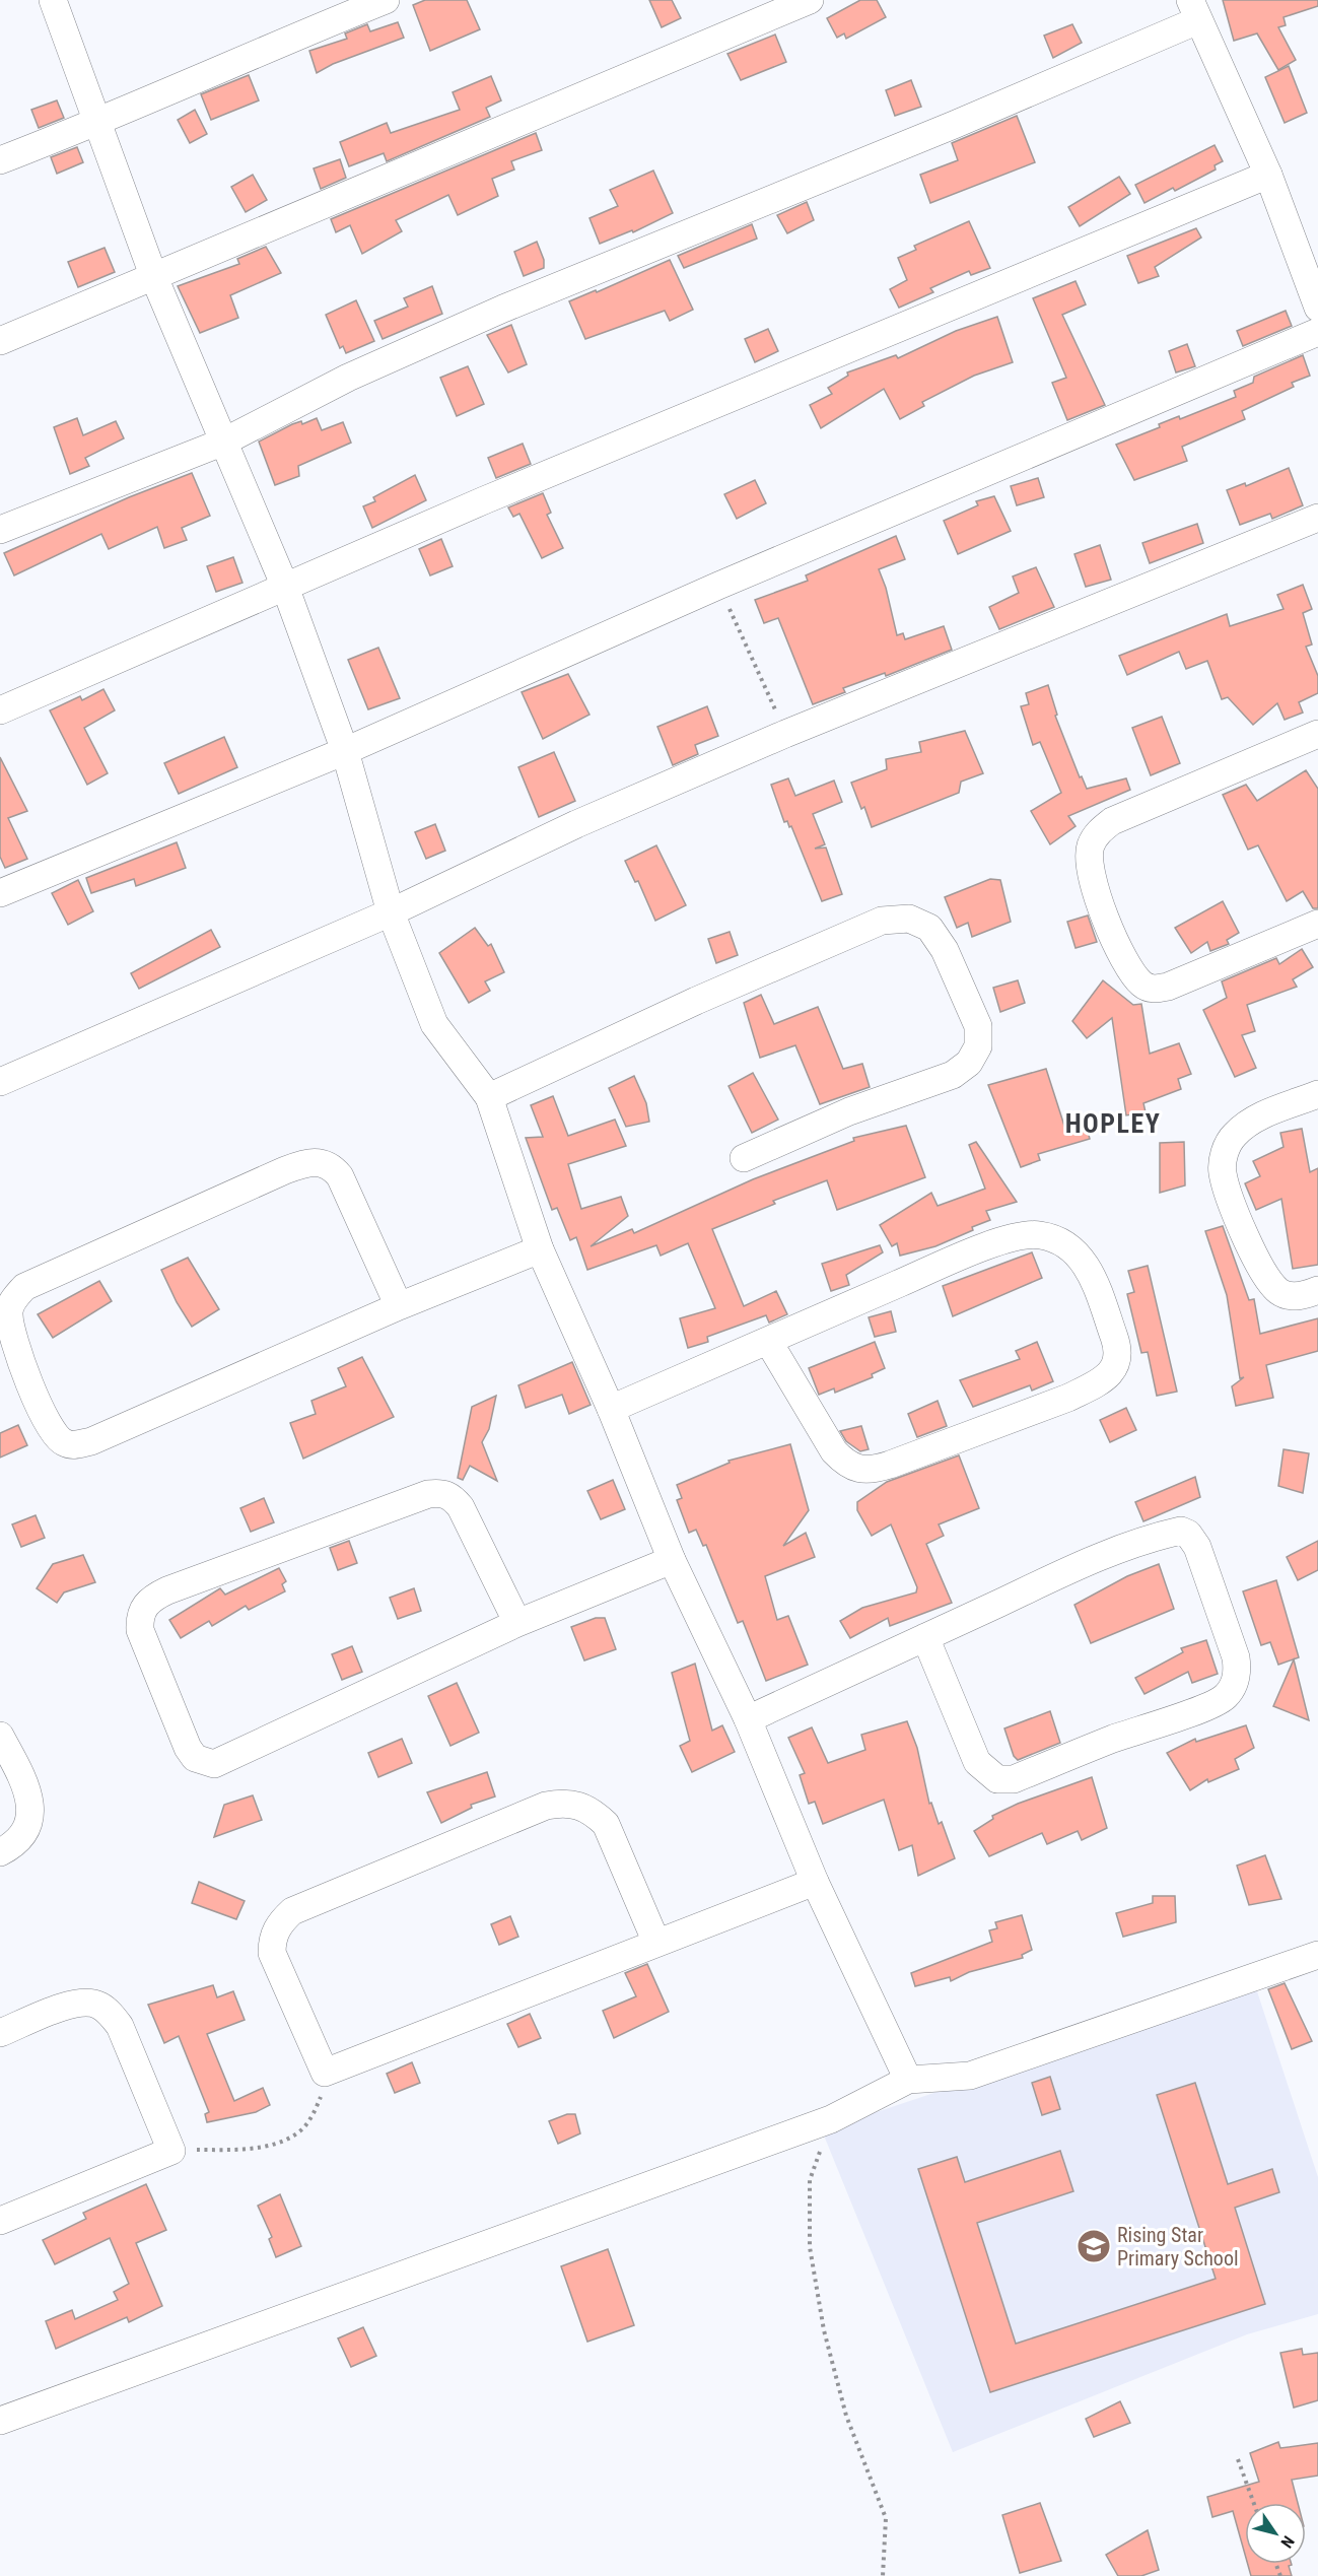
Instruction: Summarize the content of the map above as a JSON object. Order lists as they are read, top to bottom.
{
  "districts": ["HOPLEY"],
  "places": {
    "school or university": ["Rising Star Primary School"]
  },
  "north": "bottom right"
}
